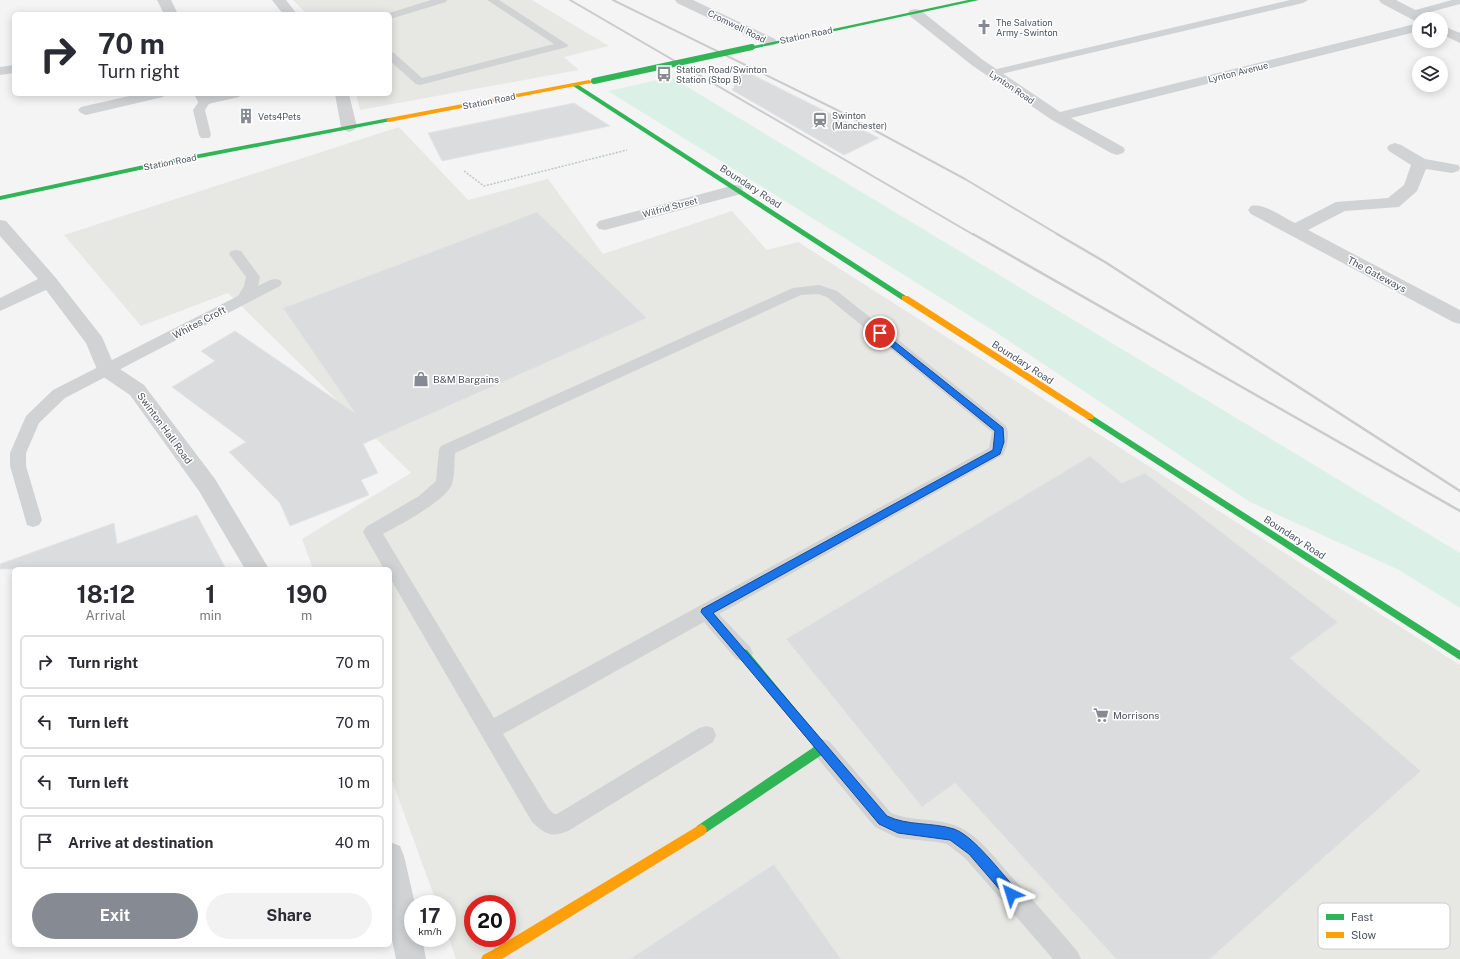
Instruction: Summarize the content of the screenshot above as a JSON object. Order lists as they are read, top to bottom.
{
  "streets": {
    "street": [
      "Cromwell Road",
      "Station Road",
      "Lynton Avenue",
      "Lynton Road",
      "Boundary Road",
      "Wilfrid Street",
      "The Gateways",
      "Swinton Hall Road"
    ],
    "lane": ["Whites Croft"]
  },
  "crossings": [
    ["Cromwell Road", "Station Road"],
    ["Station Road", "Lynton Road"],
    ["Station Road", "Boundary Road"],
    ["Lynton Avenue", "Lynton Road"],
    ["Boundary Road", "Wilfrid Street"],
    ["Whites Croft", "Swinton Hall Road"]
  ],
  "places": {
    "church": ["The Salvation Army - Swinton"],
    "bus stop": ["Station Road/Swinton Station (Stop B)"],
    "building": ["Vets4Pets"],
    "station": ["Swinton (Manchester)"],
    "shop": ["B&M Bargains"],
    "supermarket": ["Morrisons"]
  },
  "legend": ["Fast", "Slow"],
  "page": {
    "turn": ["70 m", "Turn right"],
    "eta": [
      "18:12",
      "Arrival",
      "1",
      "min",
      "190",
      "m"
    ],
    "list": [
      {
        "name": "Turn right",
        "value": "70 m"
      },
      {
        "name": "Turn left",
        "value": "70 m"
      },
      {
        "name": "Turn left",
        "value": "10 m"
      },
      {
        "name": "Arrive at destination",
        "value": "40 m"
      }
    ],
    "buttons": ["Exit", "Share"],
    "speed": "17 km/h",
    "limit": "20"
  }
}
